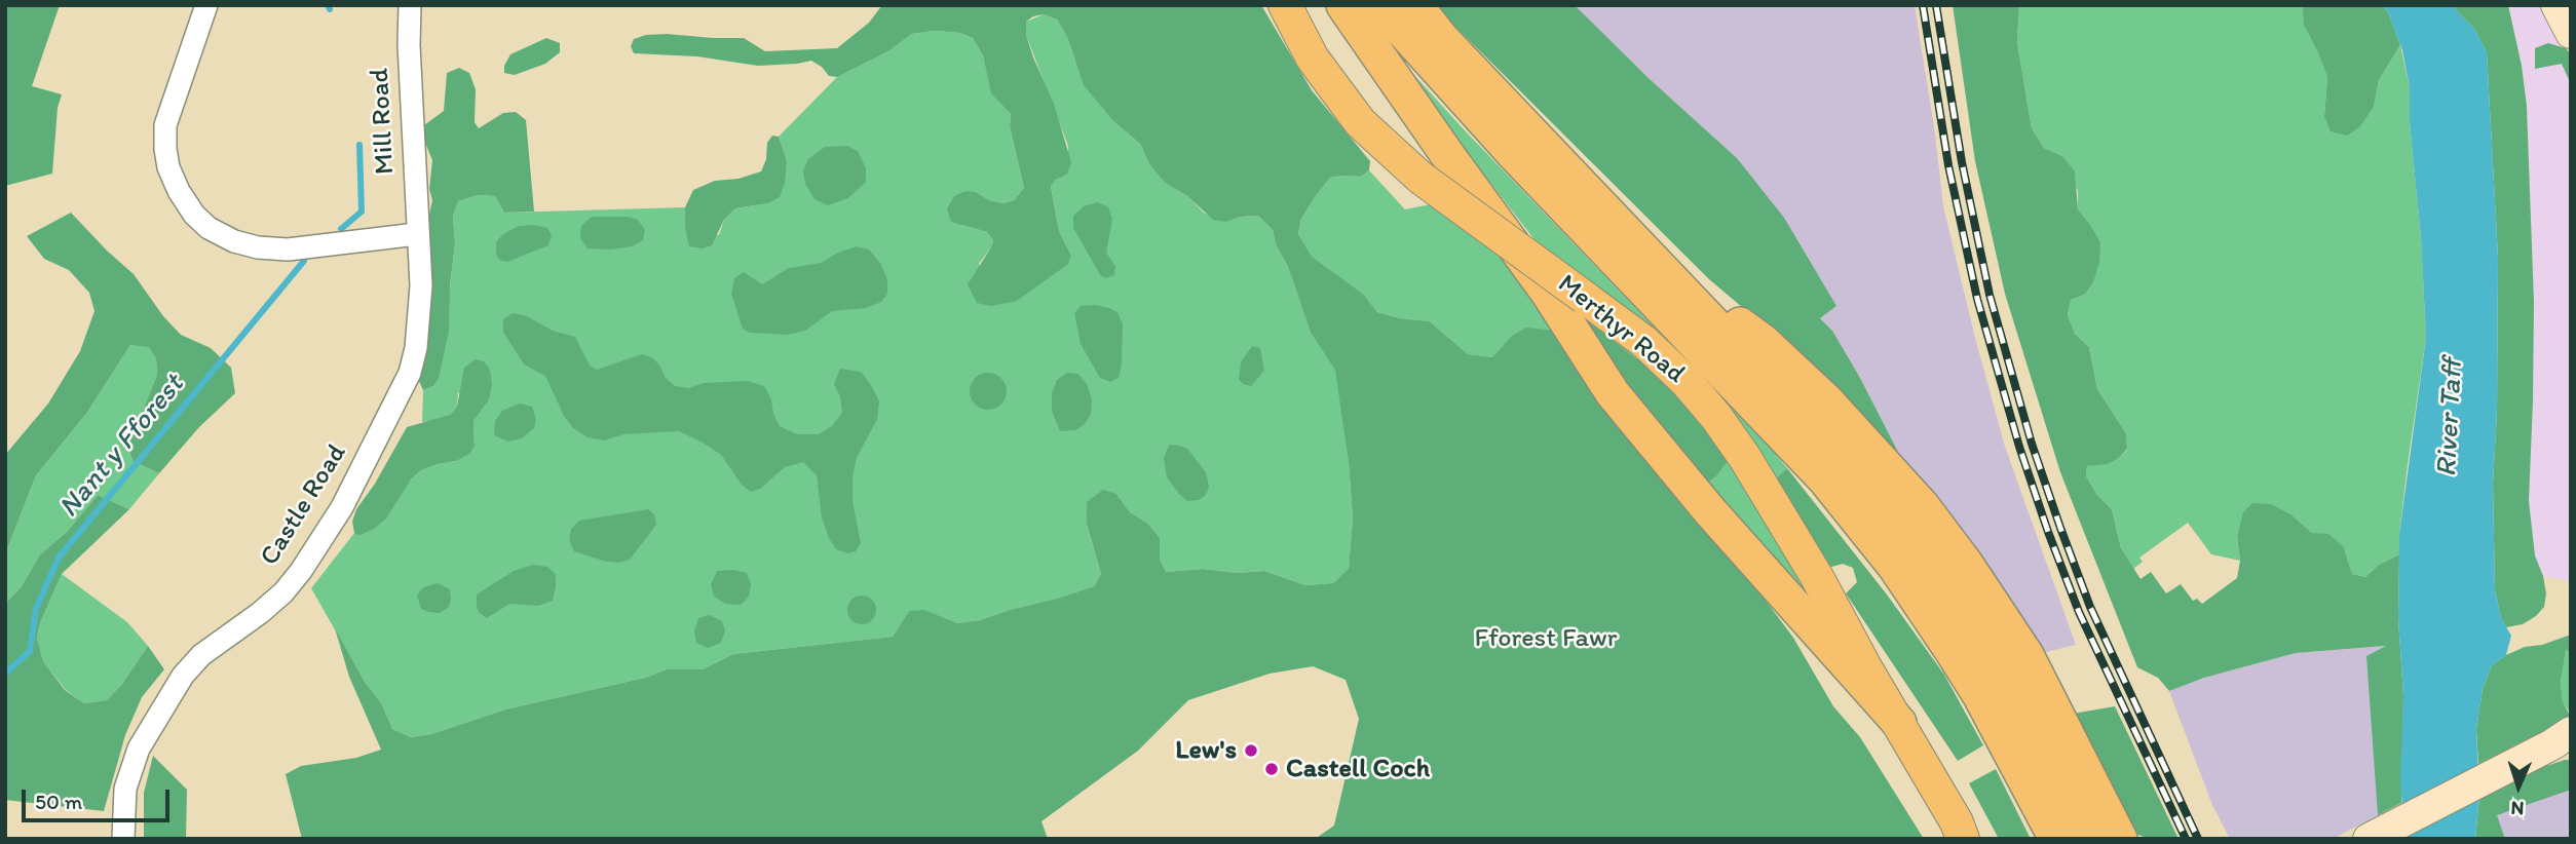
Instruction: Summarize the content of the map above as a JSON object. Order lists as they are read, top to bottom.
{
  "streets": {
    "main road": ["Merthyr Road"],
    "street": ["Mill Road", "Castle Road"]
  },
  "crossings": [
    ["Mill Road", "Castle Road"]
  ],
  "water": ["River Taff", "Nant y Fforest"],
  "parks": ["Fforest Fawr"],
  "places": ["Lew's", "Castell Coch"],
  "scale_bar": "50 m",
  "north": "bottom"
}
